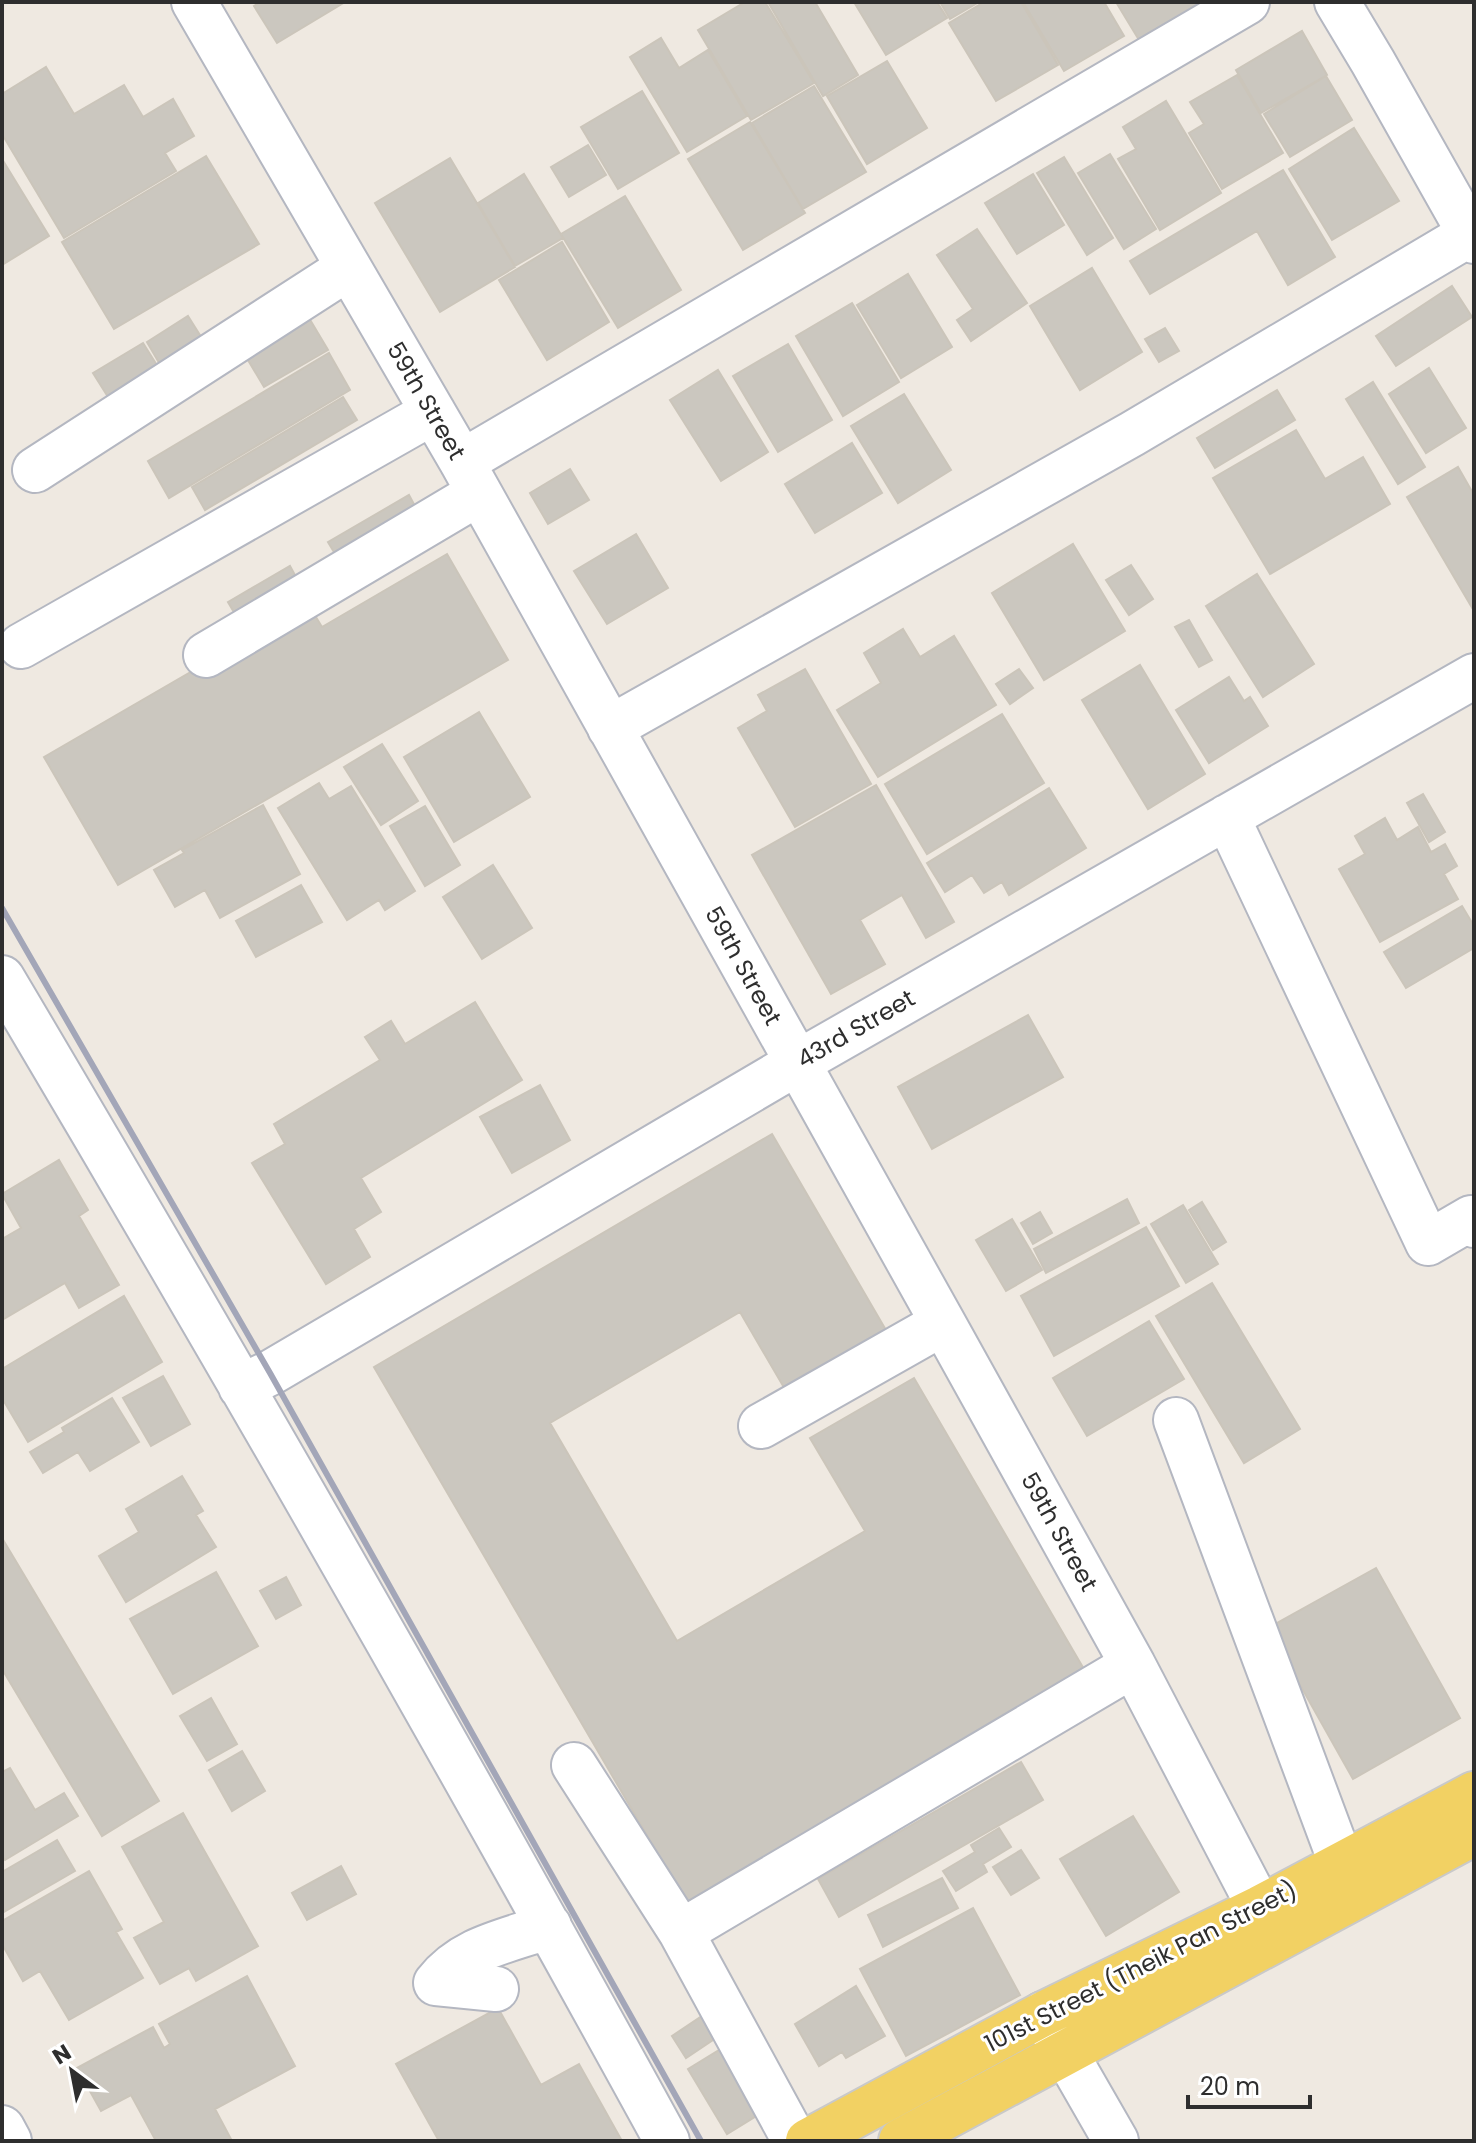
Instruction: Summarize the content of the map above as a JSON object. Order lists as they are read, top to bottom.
{
  "streets": {
    "main road": ["101st Street (Theik Pan Street)"],
    "street": ["59th Street", "43rd Street"]
  },
  "crossings": [
    ["59th Street", "43rd Street"],
    ["59th Street", "101st Street (Theik Pan Street)"]
  ],
  "scale_bar": "20 m",
  "north": "top left"
}
